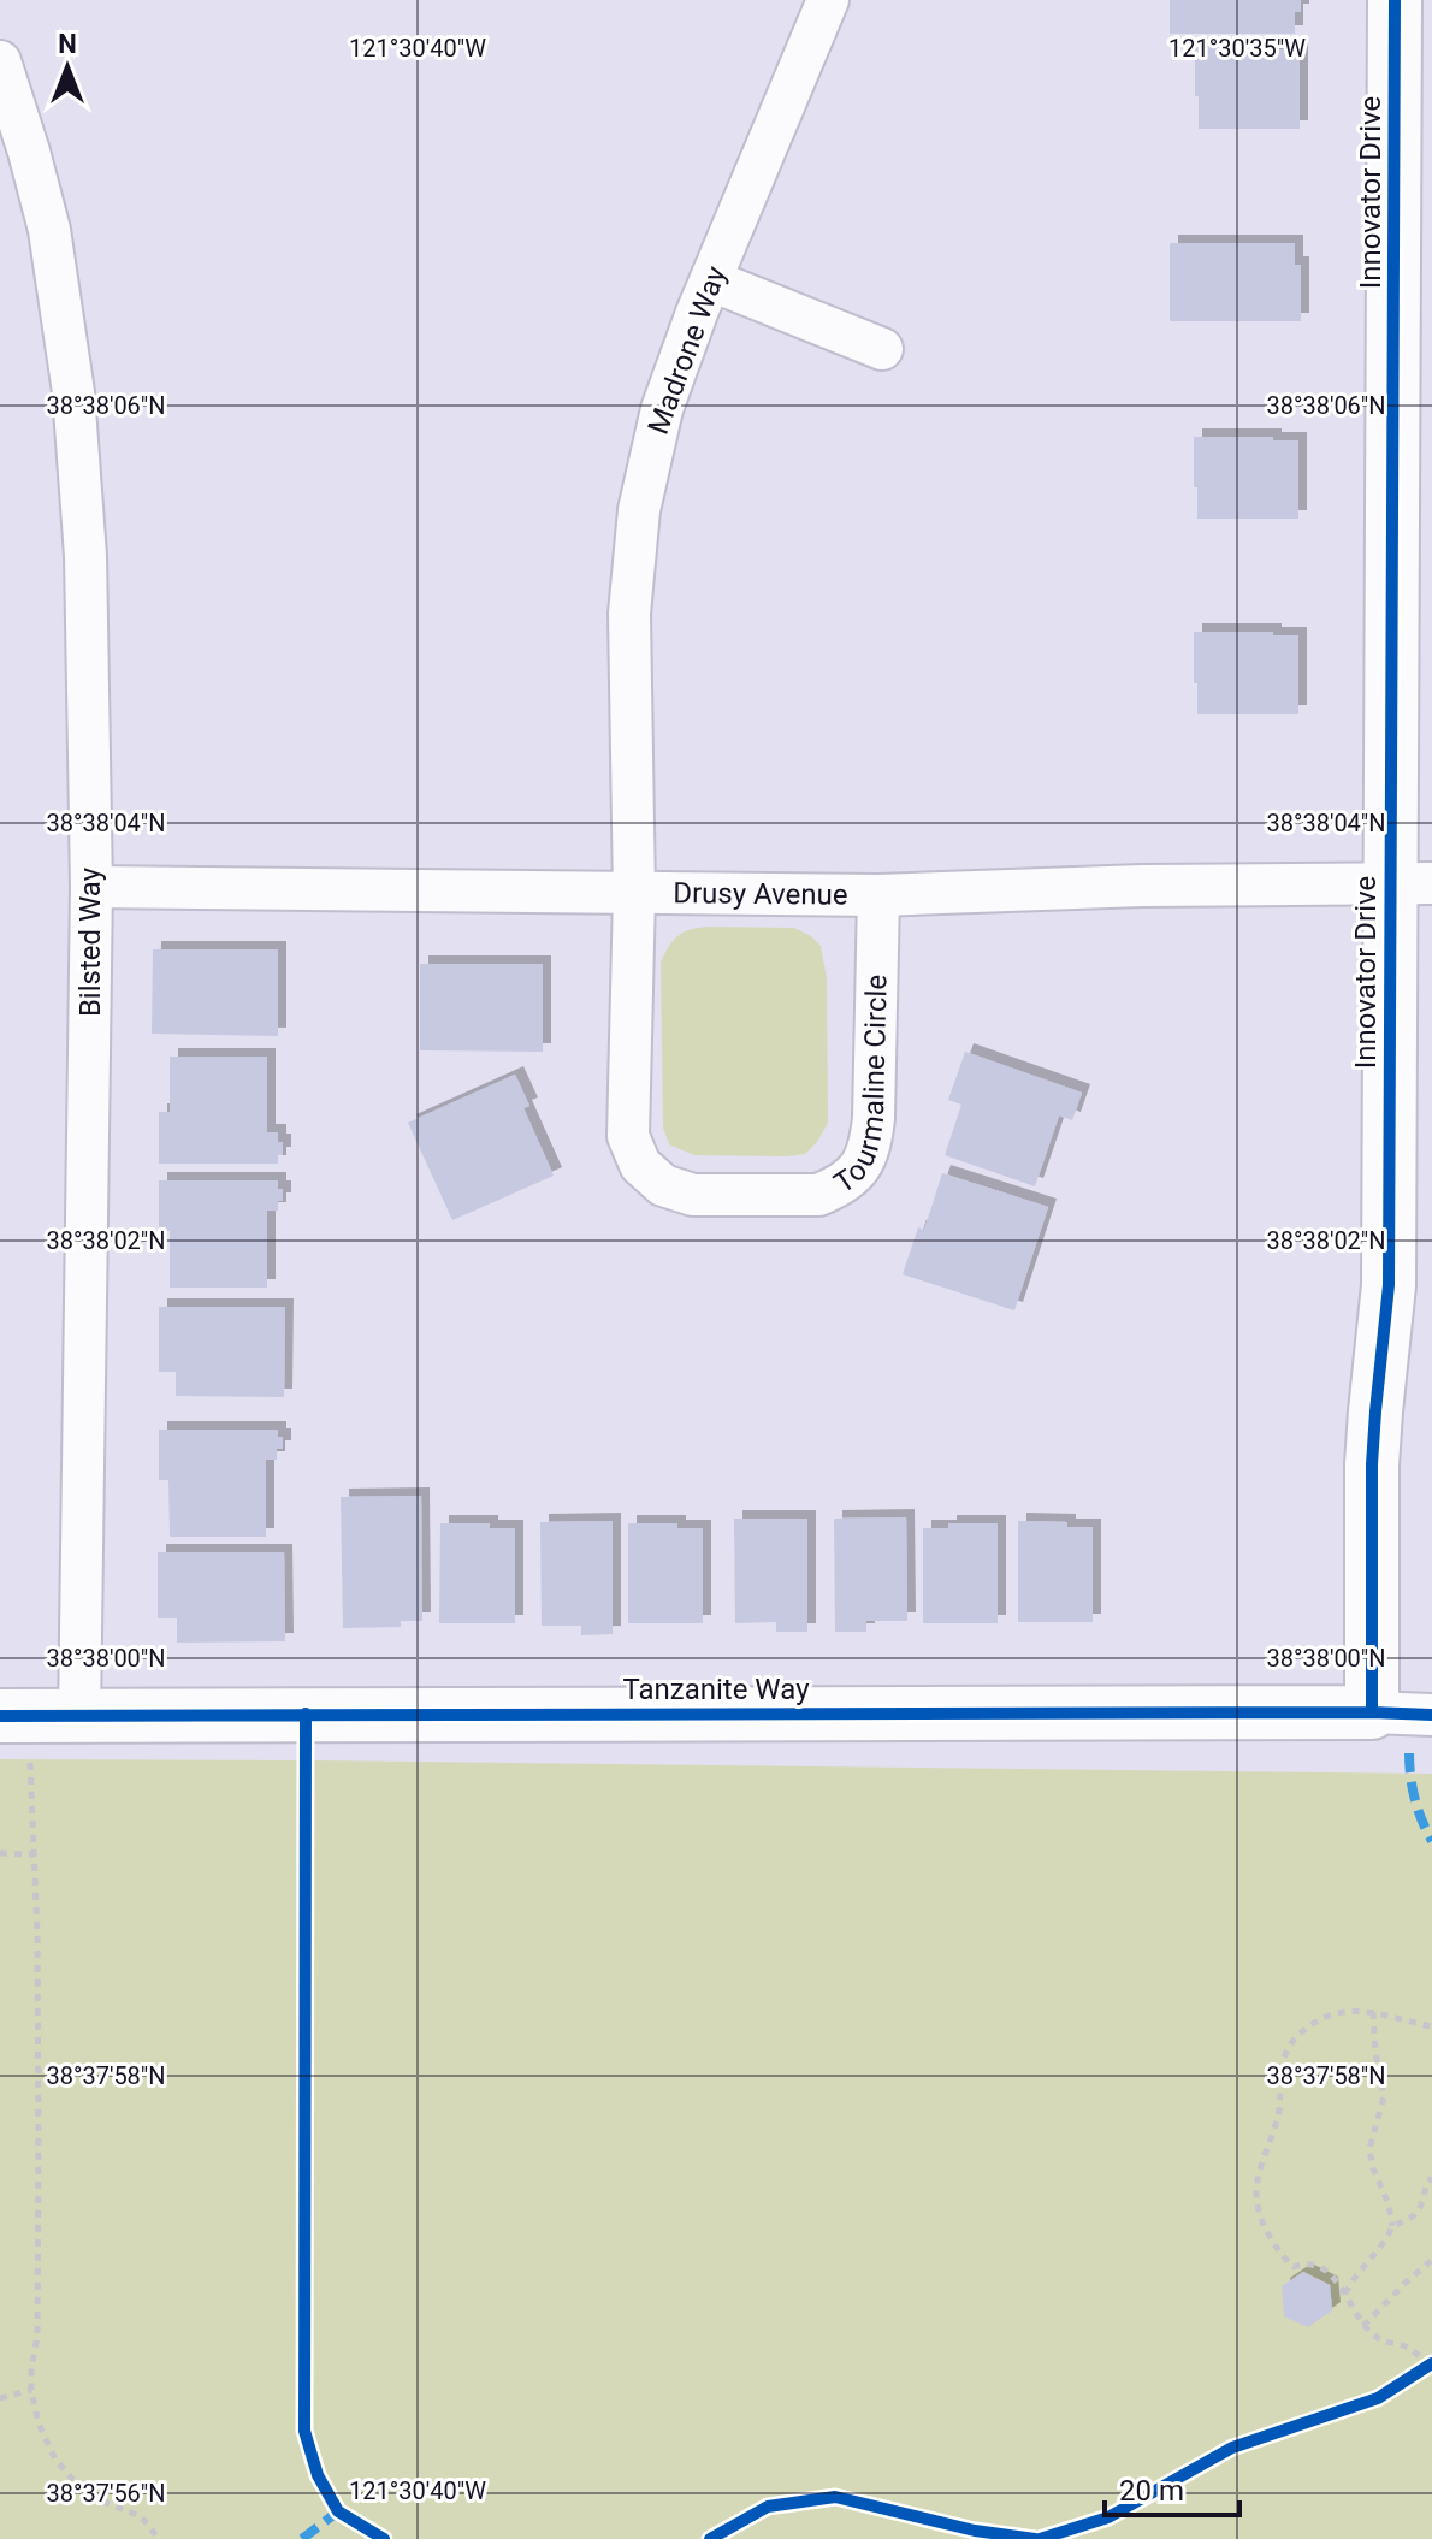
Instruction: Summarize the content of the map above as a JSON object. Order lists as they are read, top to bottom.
{
  "streets": {
    "street": [
      "Innovator Drive",
      "Madrone Way",
      "Drusy Avenue",
      "Bilsted Way",
      "Tourmaline Circle",
      "Tanzanite Way"
    ]
  },
  "crossings": [
    ["Innovator Drive", "Drusy Avenue"],
    ["Innovator Drive", "Tanzanite Way"],
    ["Madrone Way", "Drusy Avenue"],
    ["Madrone Way", "Tourmaline Circle"],
    ["Drusy Avenue", "Bilsted Way"],
    ["Drusy Avenue", "Tourmaline Circle"],
    ["Bilsted Way", "Tanzanite Way"]
  ],
  "scale_bar": "20 m",
  "north": "top",
  "coordinates": [
    "121°30'40\"W",
    "121°30'35\"W",
    "38°38'06\"N",
    "38°38'04\"N",
    "38°38'02\"N",
    "38°38'00\"N",
    "38°37'58\"N",
    "38°37'56\"N"
  ]
}
